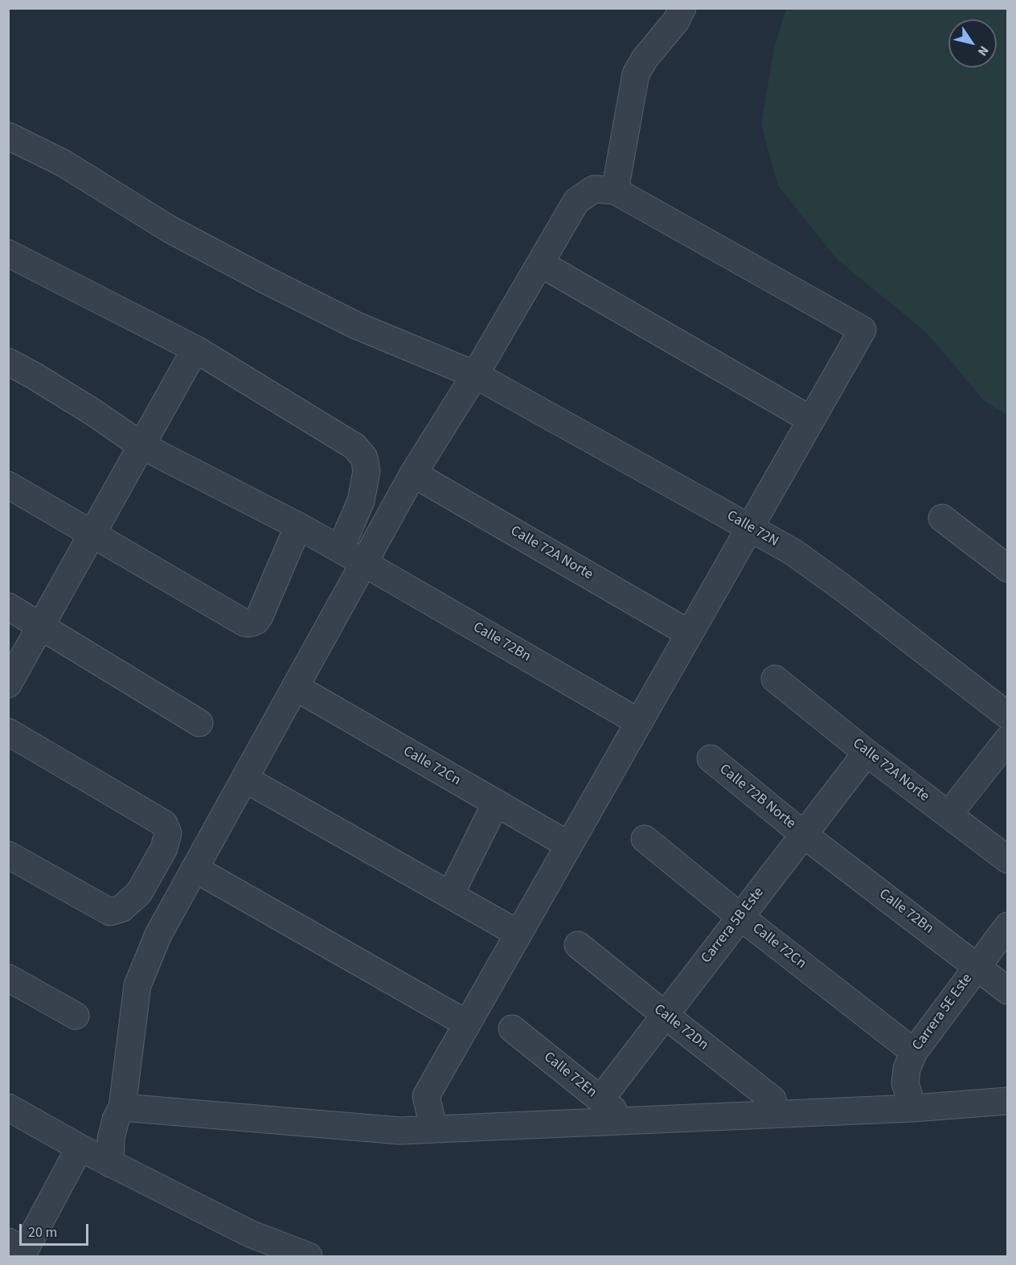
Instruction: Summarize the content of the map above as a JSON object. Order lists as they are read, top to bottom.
{
  "streets": {
    "street": [
      "Calle 72N",
      "Calle 72A Norte",
      "Calle 72Bn",
      "Calle 72Cn",
      "Calle 72B Norte",
      "Carrera 5B Este",
      "Carrera 5E Este",
      "Calle 72Dn",
      "Calle 72En"
    ]
  },
  "crossings": [
    ["Calle 72A Norte", "Carrera 5B Este"],
    ["Calle 72Bn", "Calle 72B Norte"],
    ["Calle 72Bn", "Carrera 5B Este"],
    ["Calle 72Bn", "Carrera 5E Este"],
    ["Calle 72Cn", "Carrera 5B Este"],
    ["Calle 72Cn", "Carrera 5E Este"],
    ["Calle 72B Norte", "Carrera 5B Este"],
    ["Carrera 5B Este", "Calle 72Dn"],
    ["Carrera 5B Este", "Calle 72En"]
  ],
  "scale_bar": "20 m",
  "north": "bottom right"
}
